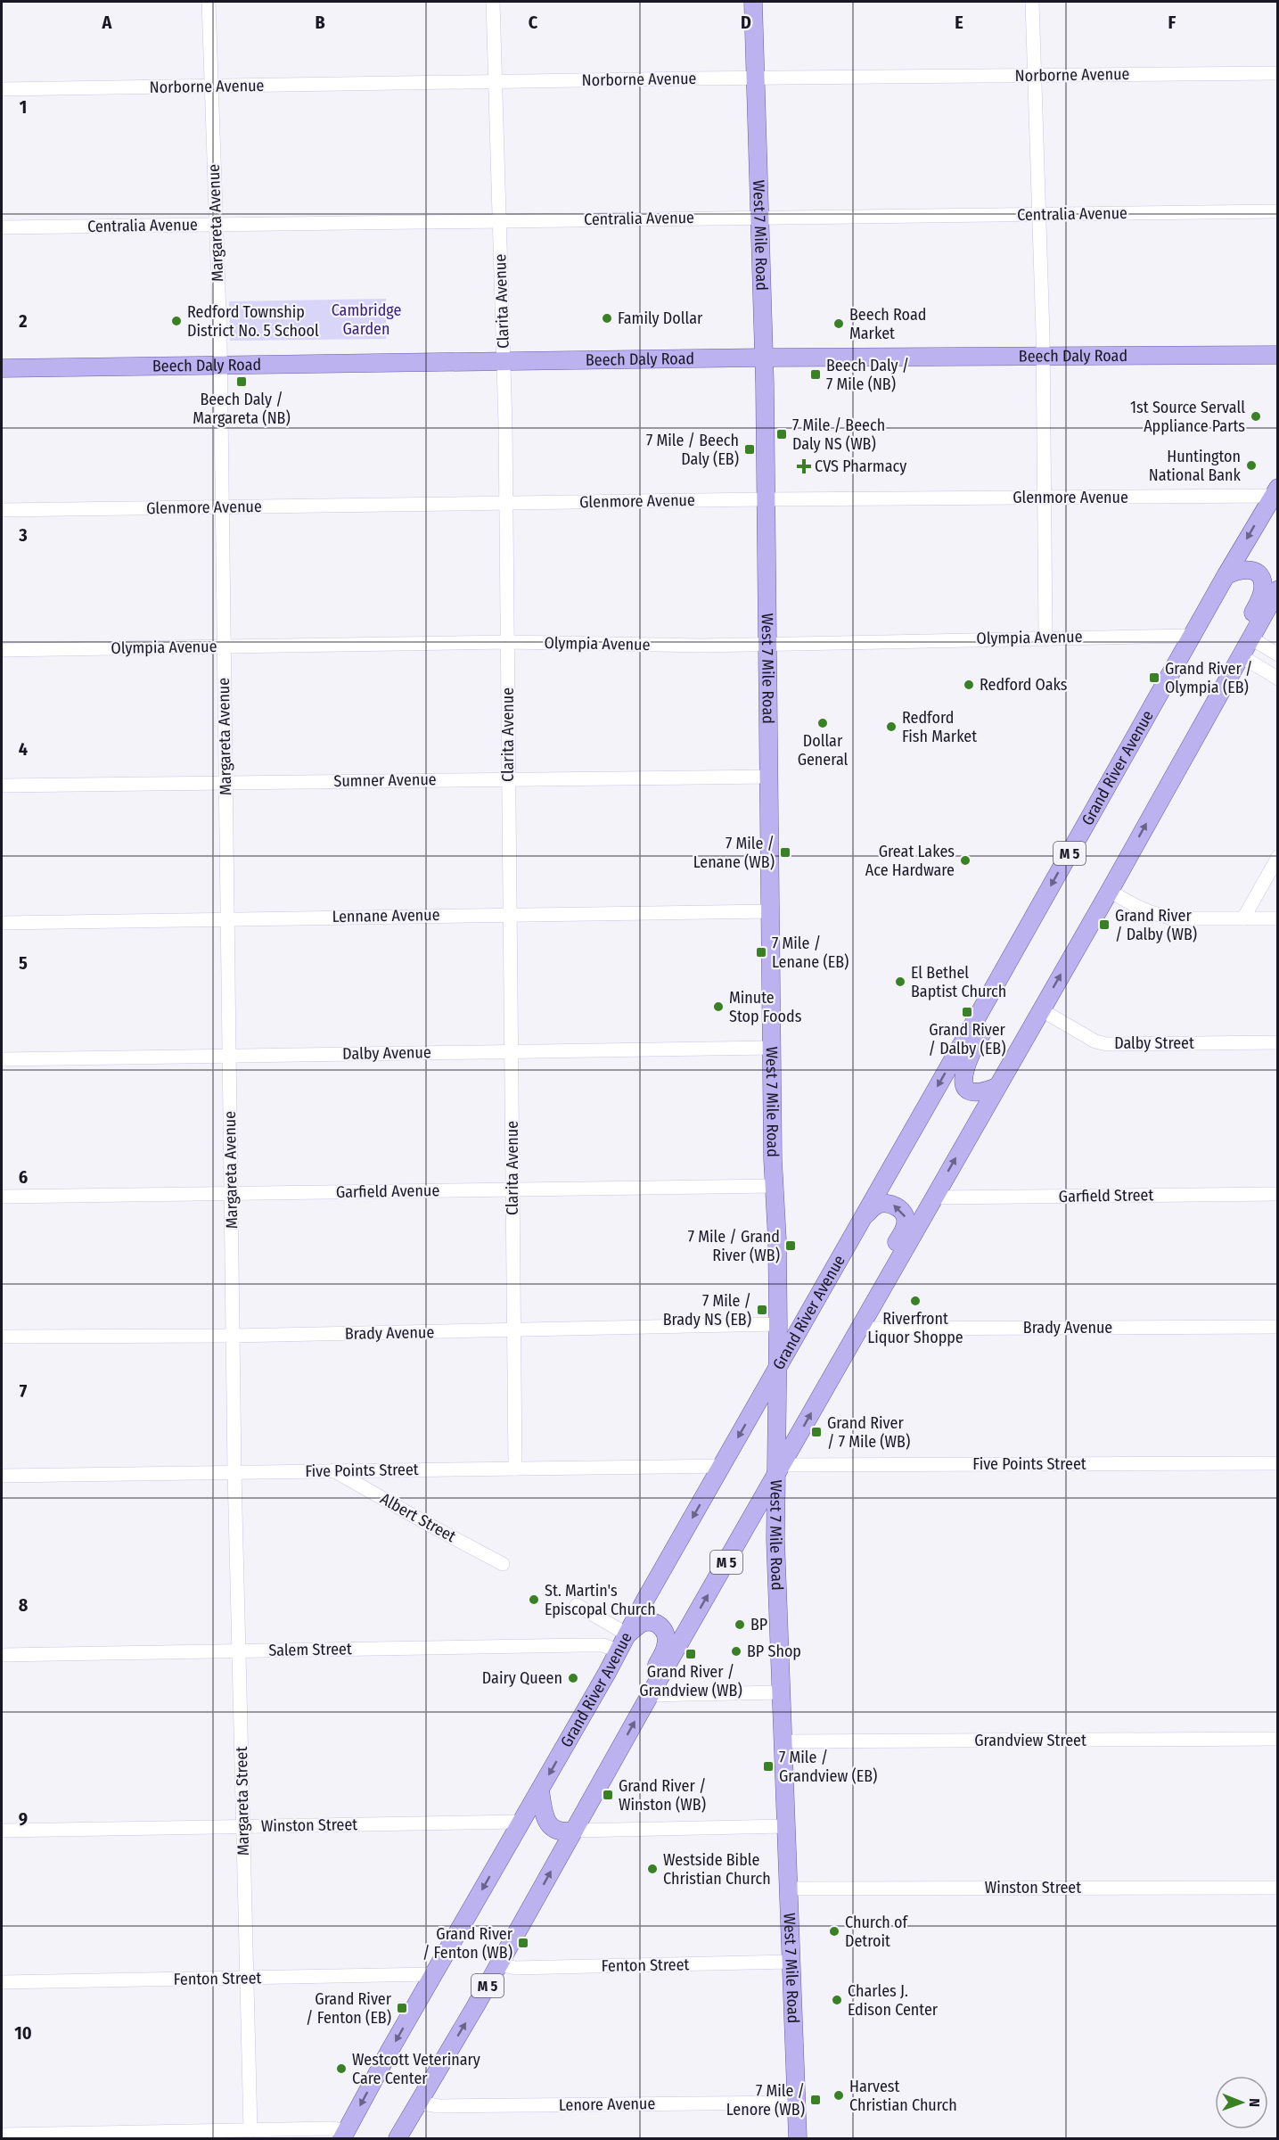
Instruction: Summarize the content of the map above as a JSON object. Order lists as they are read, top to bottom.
{
  "streets": {
    "main road": [
      "West 7 Mile Road",
      "Beech Daly Road",
      "Grand River Avenue",
      "M 5"
    ],
    "street": [
      "Norborne Avenue",
      "Centralia Avenue",
      "Margareta Avenue",
      "Clarita Avenue",
      "Glenmore Avenue",
      "Olympia Avenue",
      "Sumner Avenue",
      "Lennane Avenue",
      "Dalby Street",
      "Dalby Avenue",
      "Garfield Avenue",
      "Garfield Street",
      "Brady Avenue",
      "Five Points Street",
      "Albert Street",
      "Salem Street",
      "Grandview Street",
      "Margareta Street",
      "Winston Street",
      "Fenton Street",
      "Lenore Avenue"
    ]
  },
  "crossings": [
    ["Norborne Avenue", "Margareta Avenue"],
    ["Norborne Avenue", "West 7 Mile Road"],
    ["Norborne Avenue", "Clarita Avenue"],
    ["Centralia Avenue", "Margareta Avenue"],
    ["Centralia Avenue", "West 7 Mile Road"],
    ["Centralia Avenue", "Clarita Avenue"],
    ["Margareta Avenue", "Beech Daly Road"],
    ["Margareta Avenue", "Glenmore Avenue"],
    ["Margareta Avenue", "Olympia Avenue"],
    ["Margareta Avenue", "Sumner Avenue"],
    ["Margareta Avenue", "Lennane Avenue"],
    ["Margareta Avenue", "Dalby Avenue"],
    ["Margareta Avenue", "Garfield Avenue"],
    ["Margareta Avenue", "Brady Avenue"],
    ["Margareta Avenue", "Five Points Street"],
    ["Margareta Avenue", "Margareta Street"],
    ["West 7 Mile Road", "Beech Daly Road"],
    ["West 7 Mile Road", "Glenmore Avenue"],
    ["West 7 Mile Road", "Olympia Avenue"],
    ["West 7 Mile Road", "Grand River Avenue"],
    ["West 7 Mile Road", "Sumner Avenue"],
    ["West 7 Mile Road", "M 5"],
    ["West 7 Mile Road", "Lennane Avenue"],
    ["West 7 Mile Road", "Dalby Avenue"],
    ["West 7 Mile Road", "Garfield Avenue"],
    ["West 7 Mile Road", "Brady Avenue"],
    ["West 7 Mile Road", "Five Points Street"],
    ["West 7 Mile Road", "Grandview Street"],
    ["West 7 Mile Road", "Winston Street"],
    ["West 7 Mile Road", "Fenton Street"],
    ["West 7 Mile Road", "Lenore Avenue"],
    ["Clarita Avenue", "Beech Daly Road"],
    ["Clarita Avenue", "Glenmore Avenue"],
    ["Clarita Avenue", "Olympia Avenue"],
    ["Clarita Avenue", "Sumner Avenue"],
    ["Clarita Avenue", "Lennane Avenue"],
    ["Clarita Avenue", "Dalby Avenue"],
    ["Clarita Avenue", "Garfield Avenue"],
    ["Clarita Avenue", "Brady Avenue"],
    ["Clarita Avenue", "Five Points Street"],
    ["Glenmore Avenue", "Grand River Avenue"],
    ["Olympia Avenue", "Grand River Avenue"],
    ["Grand River Avenue", "Five Points Street"],
    ["Grand River Avenue", "Salem Street"],
    ["Grand River Avenue", "Winston Street"],
    ["Grand River Avenue", "Fenton Street"],
    ["M 5", "Dalby Street"],
    ["M 5", "Garfield Street"],
    ["M 5", "Brady Avenue"],
    ["M 5", "Five Points Street"],
    ["M 5", "Fenton Street"],
    ["M 5", "Lenore Avenue"],
    ["Five Points Street", "Albert Street"],
    ["Five Points Street", "Margareta Street"],
    ["Salem Street", "Margareta Street"],
    ["Margareta Street", "Winston Street"],
    ["Margareta Street", "Fenton Street"]
  ],
  "parks": ["Cambridge Garden"],
  "places": {
    "other": [
      "Family Dollar",
      "Redford Township District No. 5 School",
      "Beech Road Market",
      "1st Source Servall Appliance Parts",
      "Huntington National Bank",
      "Redford Oaks",
      "Dollar General",
      "Redford Fish Market",
      "Great Lakes Ace Hardware",
      "El Bethel Baptist Church",
      "Minute Stop Foods",
      "Riverfront Liquor Shoppe",
      "St. Martin's Episcopal Church",
      "BP",
      "BP Shop",
      "Dairy Queen",
      "Westside Bible Christian Church",
      "Church of Detroit",
      "Charles J. Edison Center",
      "Westcott Veterinary Care Center",
      "Harvest Christian Church"
    ],
    "transit": [
      "Beech Daly / 7 Mile (NB)",
      "Beech Daly / Margareta (NB)",
      "7 Mile / Beech Daly NS (WB)",
      "7 Mile / Beech Daly (EB)",
      "Grand River / Olympia (EB)",
      "7 Mile / Lenane (WB)",
      "Grand River / Dalby (WB)",
      "7 Mile / Lenane (EB)",
      "Grand River / Dalby (EB)",
      "7 Mile / Grand River (WB)",
      "7 Mile / Brady NS (EB)",
      "Grand River / 7 Mile (WB)",
      "Grand River / Grandview (WB)",
      "7 Mile / Grandview (EB)",
      "Grand River / Winston (WB)",
      "Grand River / Fenton (WB)",
      "Grand River / Fenton (EB)",
      "7 Mile / Lenore (WB)"
    ],
    "health": ["CVS Pharmacy"]
  },
  "north": "right",
  "grid": {
    "columns": [
      "A",
      "B",
      "C",
      "D",
      "E",
      "F"
    ],
    "rows": [
      "1",
      "2",
      "3",
      "4",
      "5",
      "6",
      "7",
      "8",
      "9",
      "10"
    ]
  }
}
